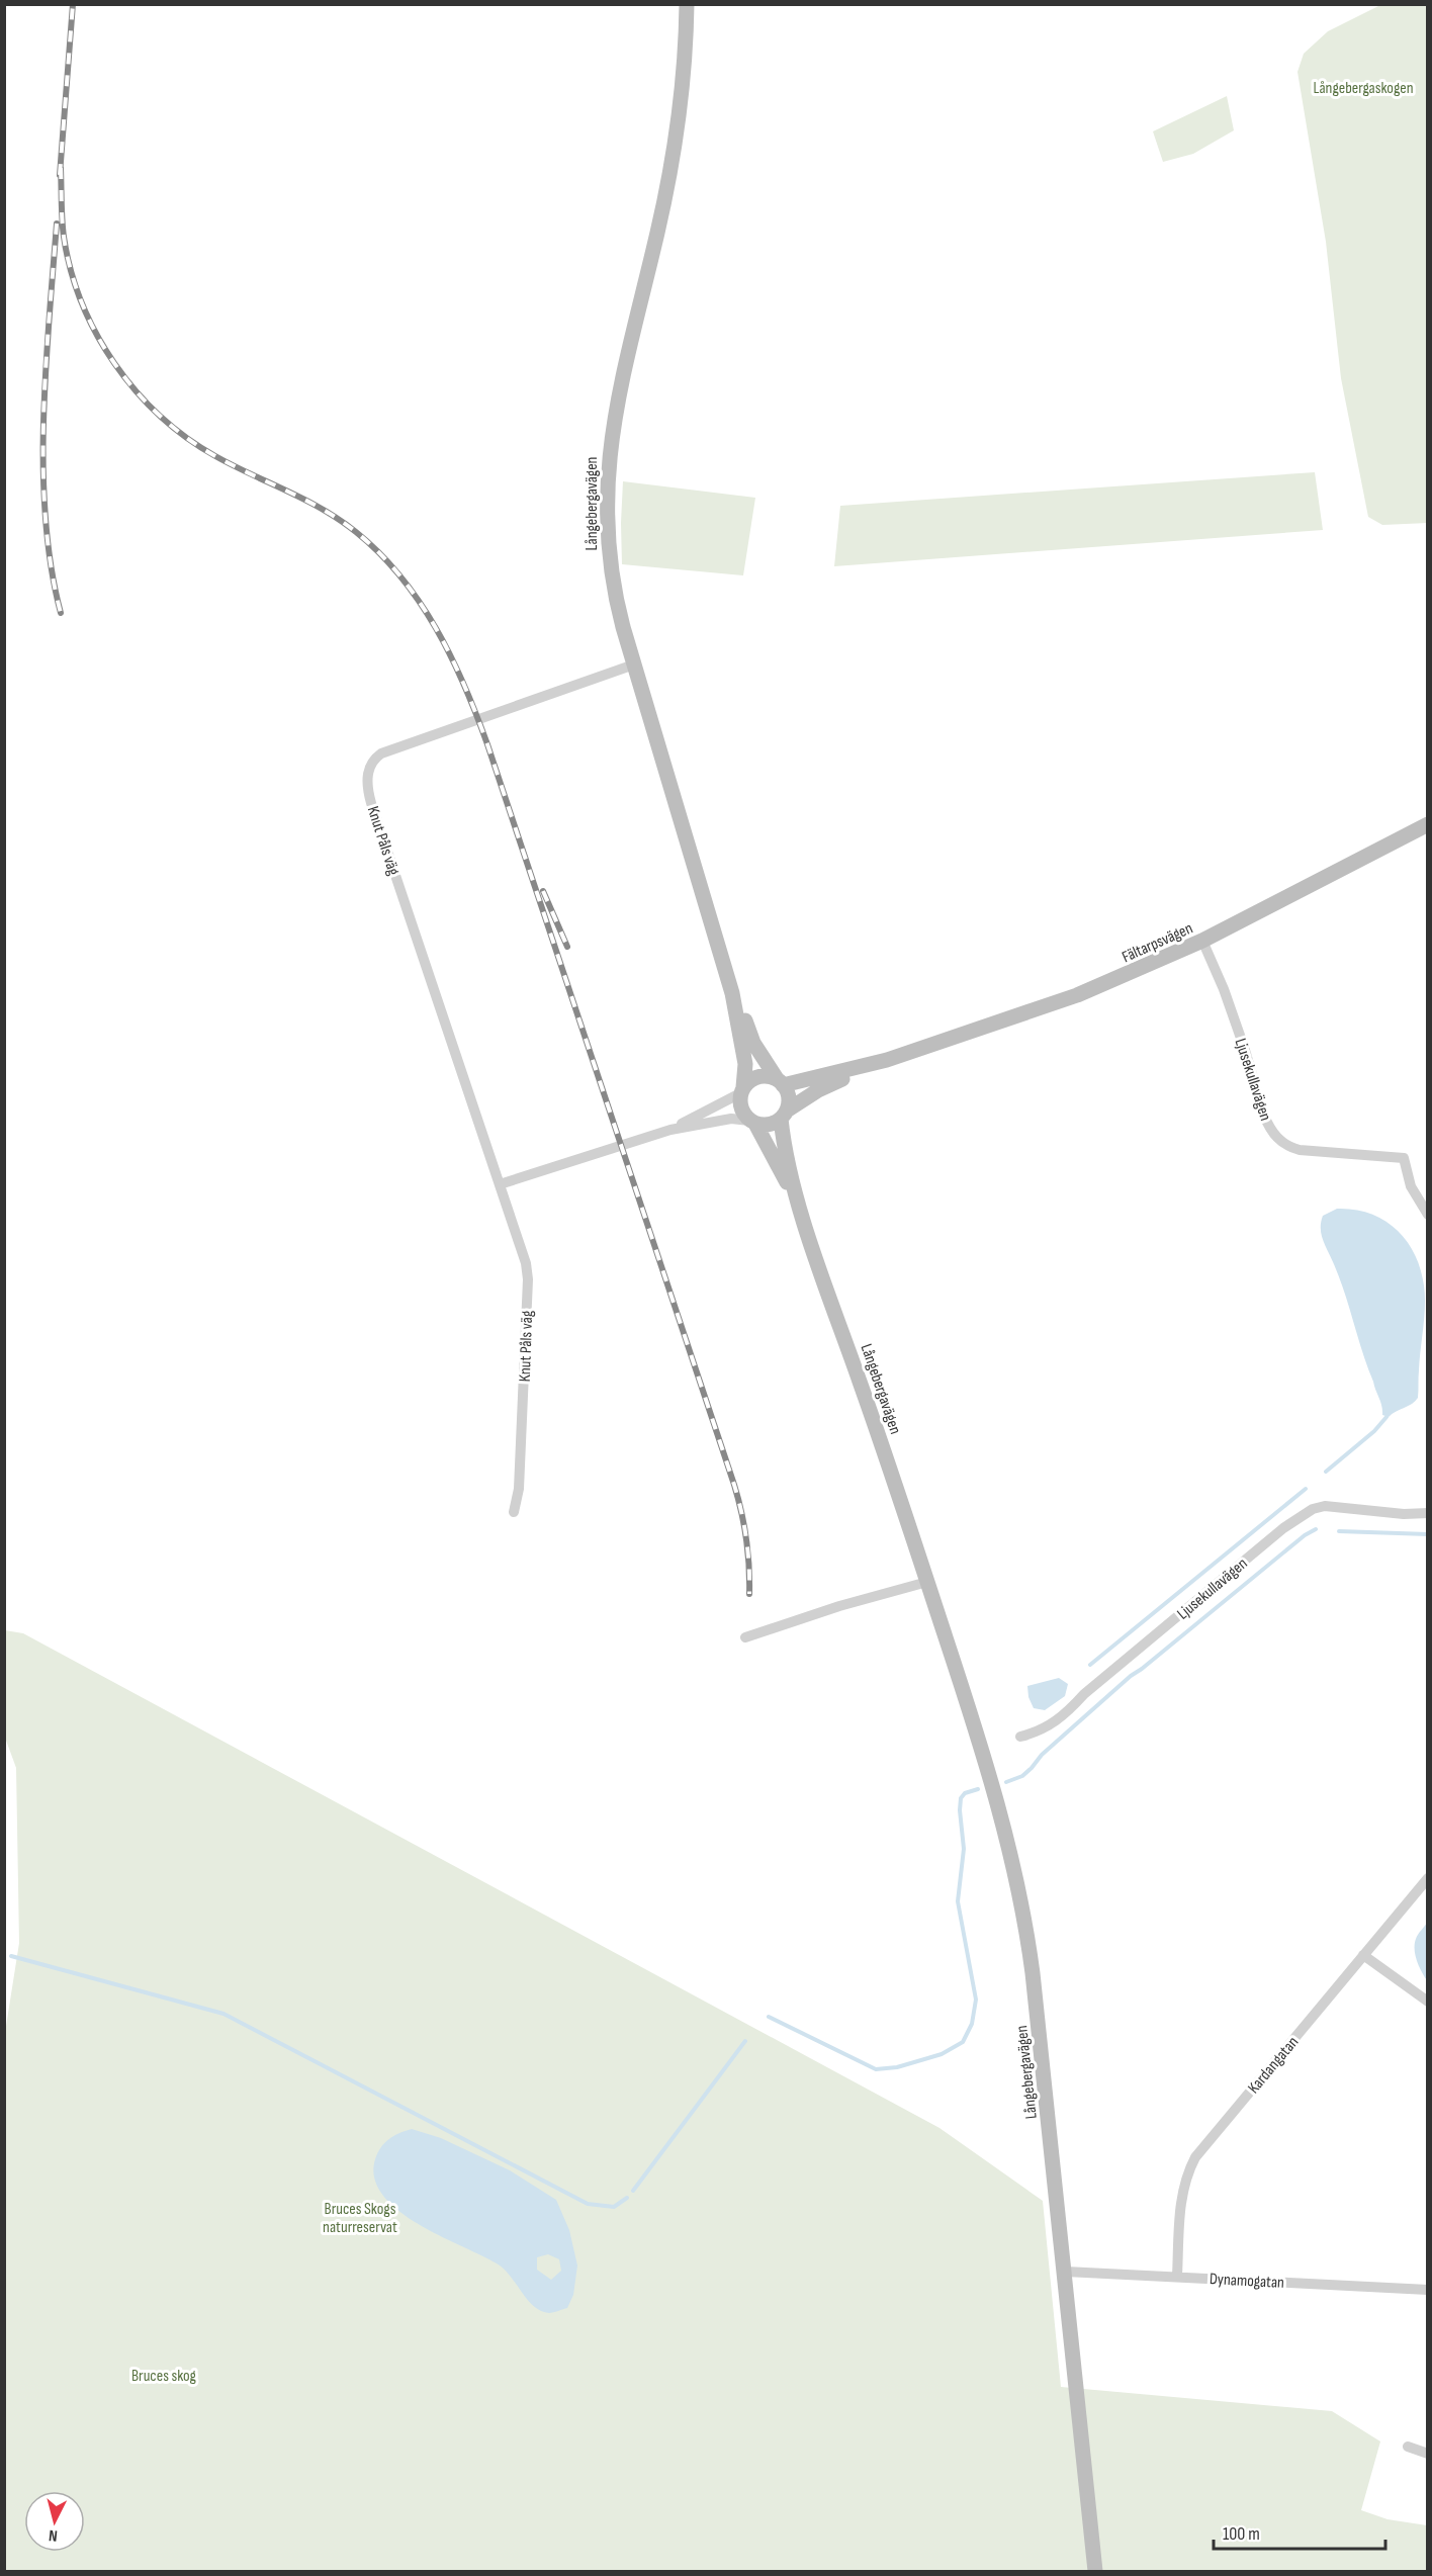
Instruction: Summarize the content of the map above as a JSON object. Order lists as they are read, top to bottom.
{
  "streets": {
    "street": [
      "Långebergavägen",
      "Knut Påls väg",
      "Fältarpsvägen",
      "Ljusekullavägen",
      "Kardangatan",
      "Dynamogatan"
    ]
  },
  "crossings": [
    ["Långebergavägen", "Knut Påls väg"],
    ["Långebergavägen", "Fältarpsvägen"],
    ["Långebergavägen", "Dynamogatan"],
    ["Fältarpsvägen", "Ljusekullavägen"],
    ["Kardangatan", "Dynamogatan"]
  ],
  "parks": ["Långebergaskogen", "Bruces Skogs naturreservat", "Bruces skog"],
  "scale_bar": "100 m",
  "north": "bottom"
}
